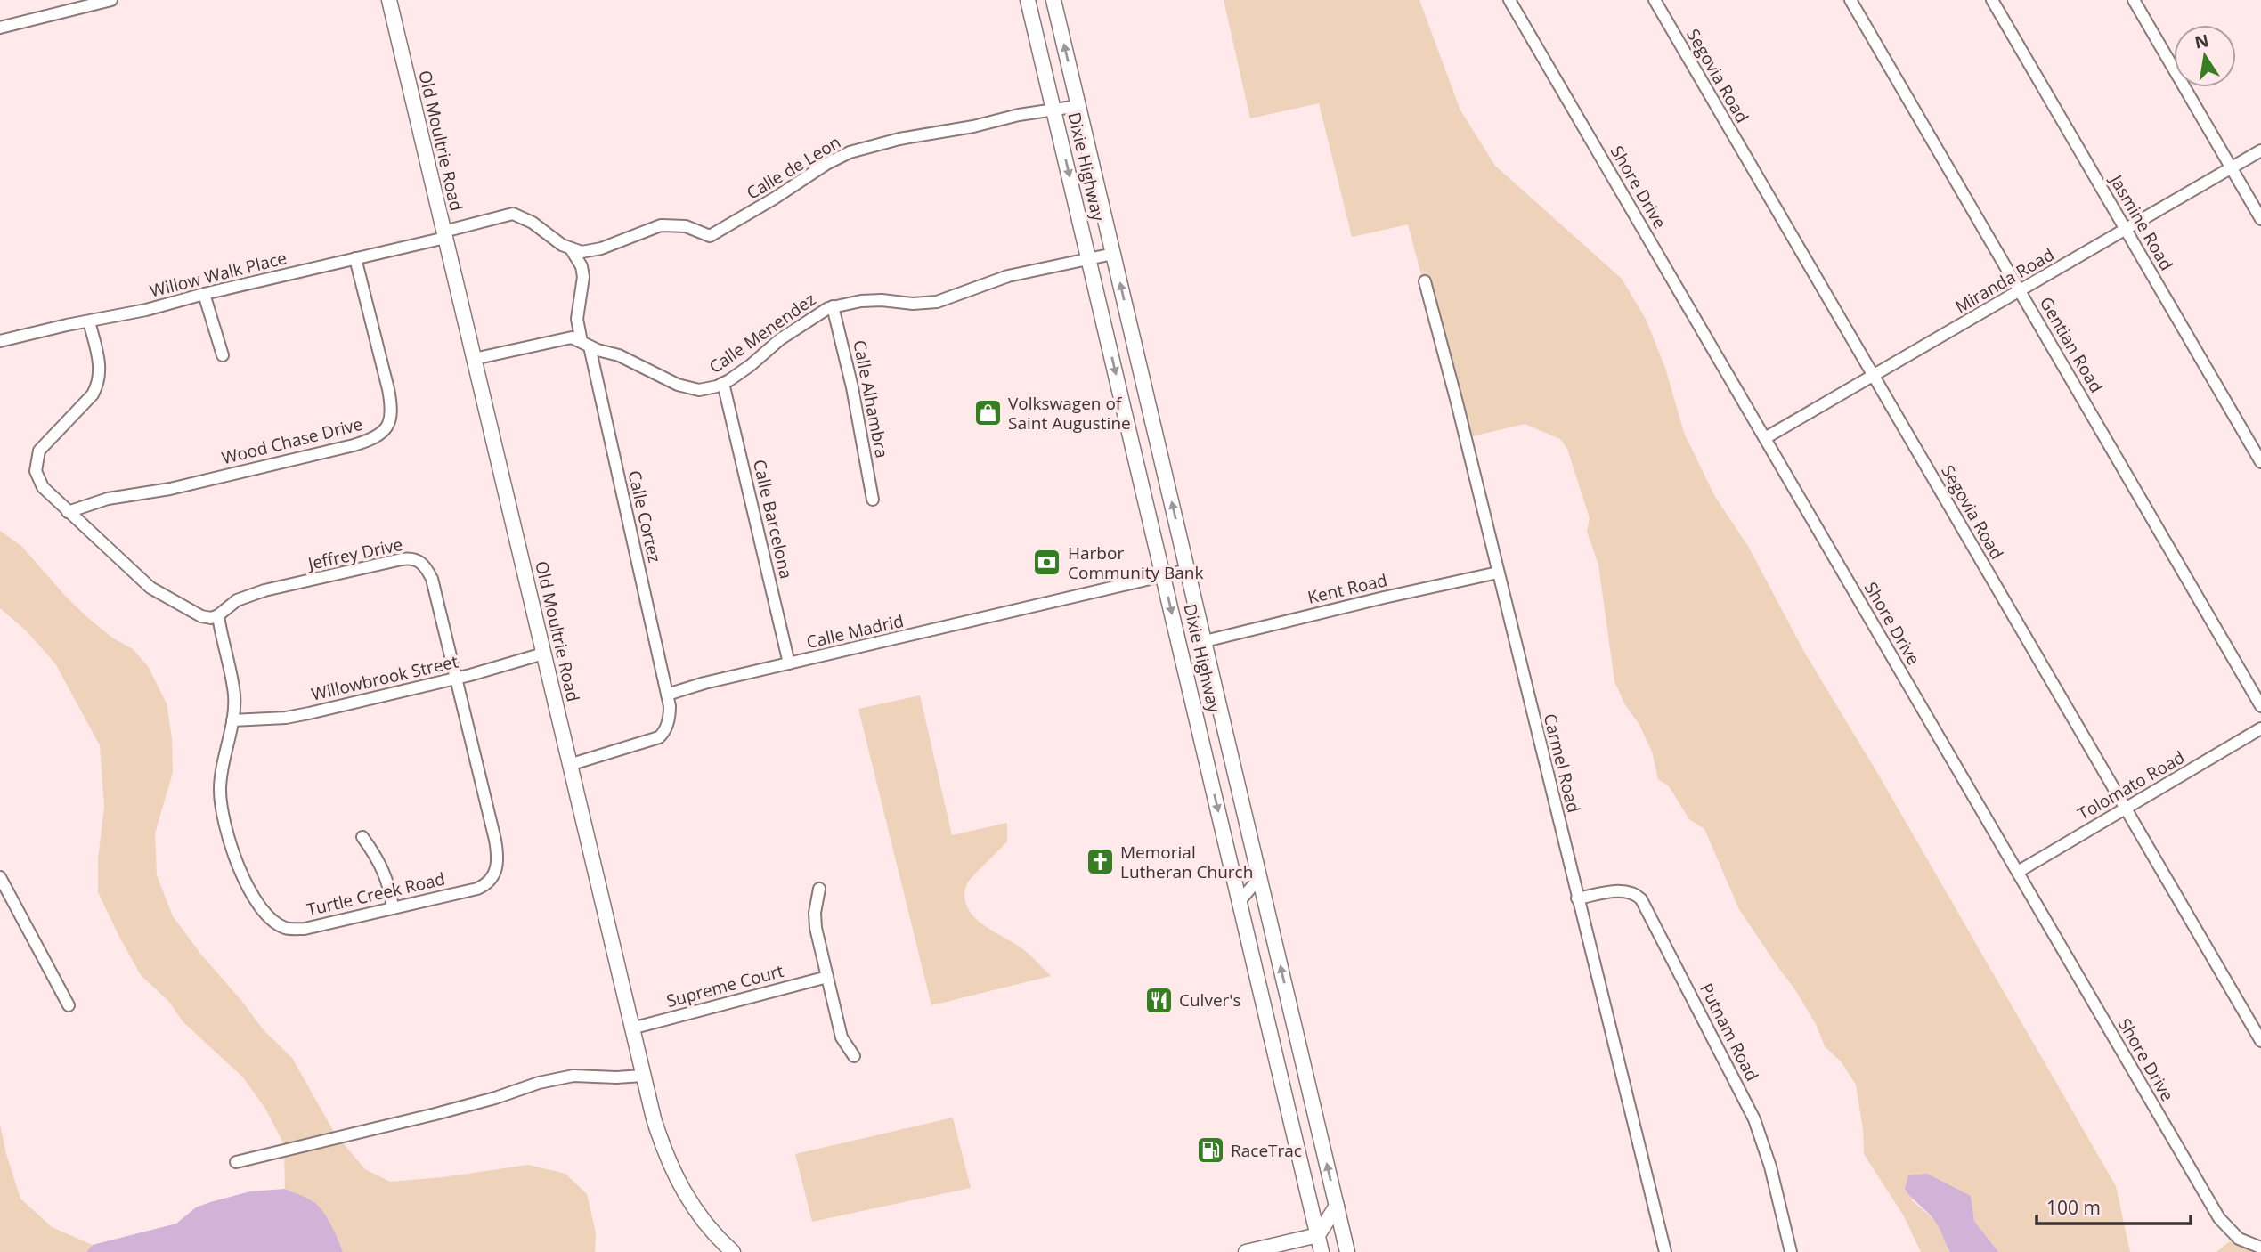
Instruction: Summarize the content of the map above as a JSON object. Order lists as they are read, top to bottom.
{
  "streets": {
    "main road": ["Old Moultrie Road", "Dixie Highway"],
    "street": [
      "Segovia Road",
      "Calle de Leon",
      "Shore Drive",
      "Jasmine Road",
      "Willow Walk Place",
      "Miranda Road",
      "Calle Menendez",
      "Gentian Road",
      "Calle Alhambra",
      "Wood Chase Drive",
      "Calle Cortez",
      "Calle Barcelona",
      "Jeffrey Drive",
      "Kent Road",
      "Calle Madrid",
      "Willowbrook Street",
      "Carmel Road",
      "Tolomato Road",
      "Turtle Creek Road",
      "Supreme Court",
      "Putnam Road"
    ]
  },
  "crossings": [
    ["Segovia Road", "Miranda Road"],
    ["Segovia Road", "Tolomato Road"],
    ["Old Moultrie Road", "Willow Walk Place"],
    ["Old Moultrie Road", "Calle Menendez"],
    ["Old Moultrie Road", "Willowbrook Street"],
    ["Old Moultrie Road", "Supreme Court"],
    ["Dixie Highway", "Calle de Leon"],
    ["Dixie Highway", "Calle Menendez"],
    ["Dixie Highway", "Calle Madrid"],
    ["Shore Drive", "Miranda Road"],
    ["Shore Drive", "Tolomato Road"],
    ["Jasmine Road", "Miranda Road"],
    ["Willow Walk Place", "Wood Chase Drive"],
    ["Miranda Road", "Gentian Road"],
    ["Calle Menendez", "Calle Alhambra"],
    ["Calle Menendez", "Calle Cortez"],
    ["Calle Menendez", "Calle Barcelona"],
    ["Calle Cortez", "Calle Madrid"],
    ["Calle Barcelona", "Calle Madrid"],
    ["Jeffrey Drive", "Willowbrook Street"],
    ["Jeffrey Drive", "Turtle Creek Road"],
    ["Kent Road", "Carmel Road"],
    ["Willowbrook Street", "Turtle Creek Road"],
    ["Carmel Road", "Putnam Road"]
  ],
  "places": {
    "shop": ["Volkswagen of Saint Augustine"],
    "bank": ["Harbor Community Bank"],
    "church": ["Memorial Lutheran Church"],
    "restaurant": ["Culver's"],
    "fuel station": ["RaceTrac"]
  },
  "scale_bar": "100 m",
  "north": "top"
}
